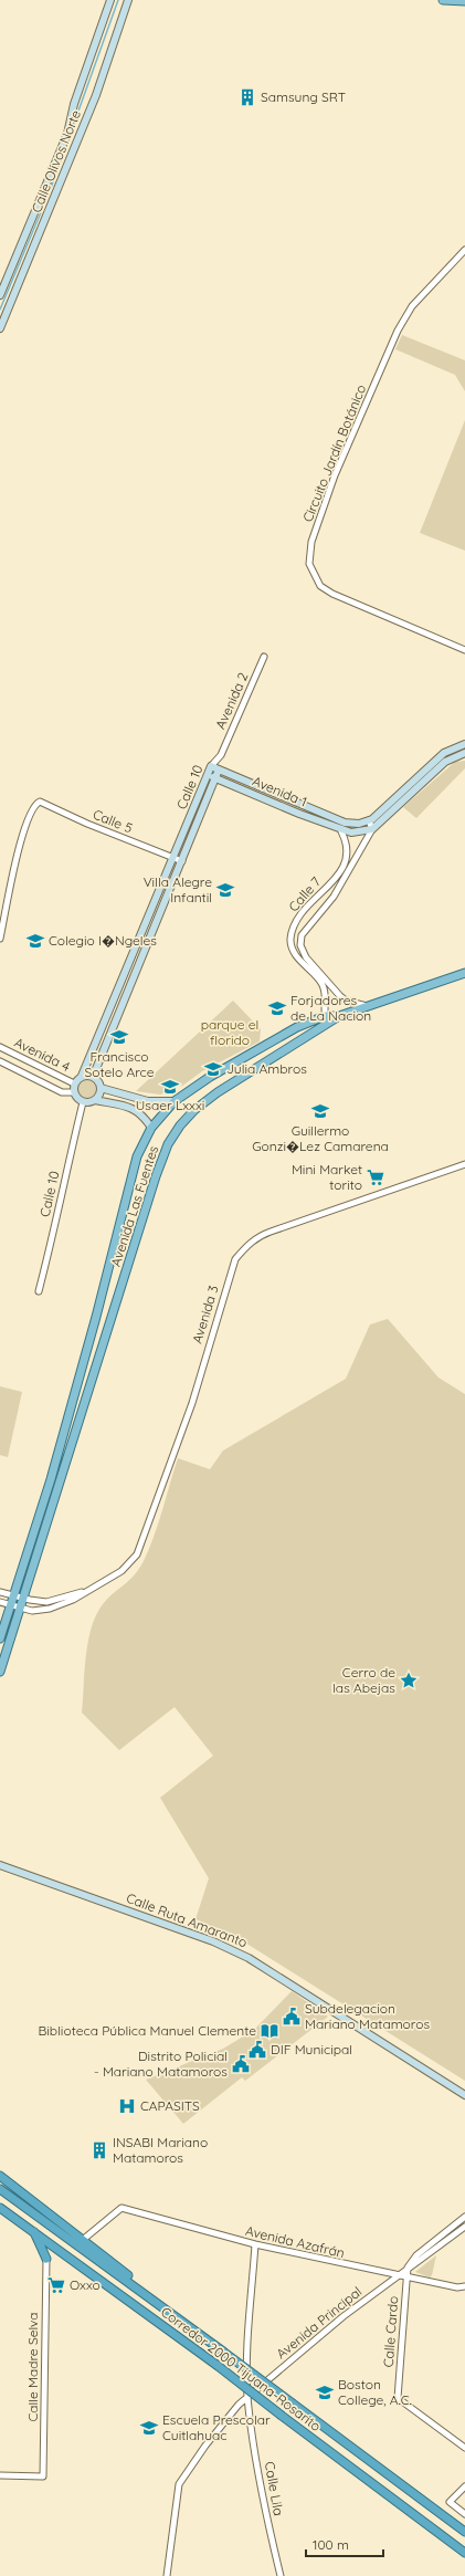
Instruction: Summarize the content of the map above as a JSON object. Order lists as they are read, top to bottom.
{
  "streets": {
    "highway": ["Corredor 2000 Tijuana-Rosarito"],
    "main road": [
      "Calle Olivos Norte",
      "Calle 10",
      "Avenida 1",
      "Calle 7",
      "Avenida Las Fuentes",
      "Calle Ruta Amaranto"
    ],
    "street": [
      "Circuito Jardín Botánico",
      "Avenida 2",
      "Calle 5",
      "Avenida 4",
      "Avenida 3",
      "Avenida Azafrán",
      "Avenida Principal",
      "Calle Cardo",
      "Calle Madre Selva",
      "Calle Lila"
    ]
  },
  "crossings": [
    ["Avenida 2", "Calle 10"],
    ["Calle 10", "Avenida 1"],
    ["Calle 10", "Calle 5"],
    ["Calle 10", "Avenida 4"],
    ["Avenida 1", "Calle 7"],
    ["Calle 7", "Avenida Las Fuentes"],
    ["Avenida Las Fuentes", "Avenida 3"],
    ["Avenida Azafrán", "Avenida Principal"],
    ["Avenida Azafrán", "Calle Cardo"],
    ["Avenida Azafrán", "Calle Lila"],
    ["Avenida Principal", "Calle Cardo"],
    ["Avenida Principal", "Calle Lila"]
  ],
  "parks": ["parque el florido"],
  "places": {
    "building": ["Samsung SRT", "INSABI Mariano Matamoros"],
    "school or university": [
      "Villa Alegre Infantil",
      "Colegio I�Ngeles",
      "Forjadores de La Nacion",
      "Francisco Sotelo Arce",
      "Julia Ambros",
      "Usaer Lxxxi",
      "Guillermo Gonzi�Lez Camarena",
      "Boston College, A.C.",
      "Escuela Prescolar Cuitlahuac"
    ],
    "supermarket": ["Mini Market torito", "Oxxo"],
    "place": ["Cerro de las Abejas"],
    "public building": ["Subdelegacion Mariano Matamoros", "DIF Municipal", "Distrito Policial - Mariano Matamoros"],
    "library": ["Biblioteca Pública Manuel Clemente"],
    "hospital": ["CAPASITS"]
  },
  "scale_bar": "100 m"
}
